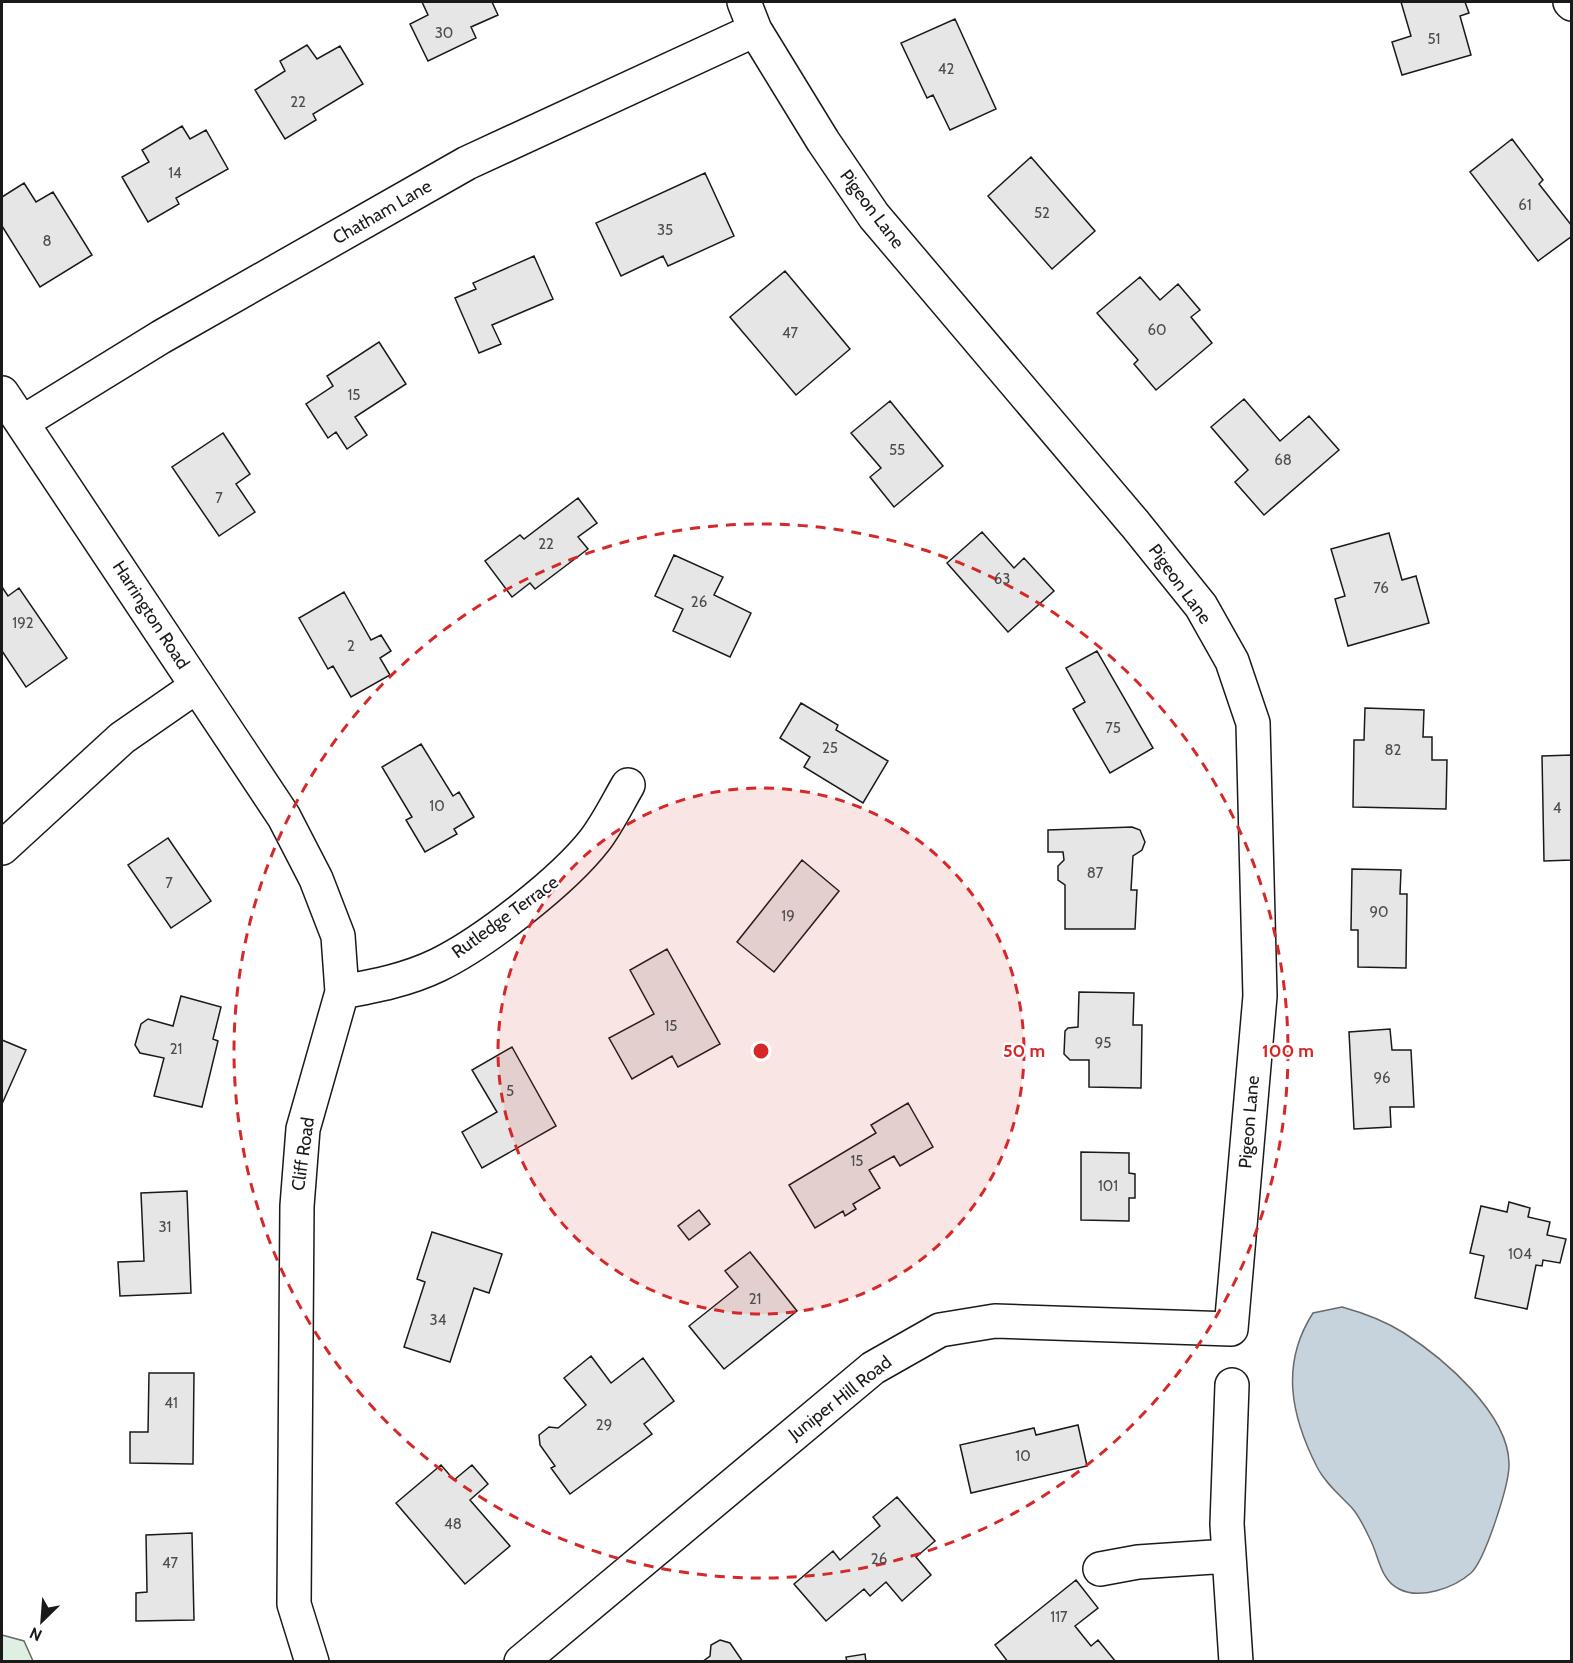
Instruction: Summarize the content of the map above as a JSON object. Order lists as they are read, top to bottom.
{
  "streets": {
    "street": [
      "Pigeon Lane",
      "Chatham Lane",
      "Harrington Road",
      "Rutledge Terrace",
      "Cliff Road",
      "Juniper Hill Road"
    ]
  },
  "crossings": [
    ["Pigeon Lane", "Chatham Lane"],
    ["Pigeon Lane", "Juniper Hill Road"],
    ["Chatham Lane", "Harrington Road"],
    ["Harrington Road", "Cliff Road"],
    ["Rutledge Terrace", "Cliff Road"]
  ],
  "house_numbers": [
    "30",
    "51",
    "42",
    "22",
    "14",
    "61",
    "52",
    "35",
    "8",
    "60",
    "47",
    "15",
    "55",
    "68",
    "7",
    "22",
    "63",
    "76",
    "26",
    "192",
    "2",
    "75",
    "25",
    "82",
    "10",
    "4",
    "87",
    "7",
    "90",
    "19",
    "15",
    "95",
    "21",
    "96",
    "5",
    "15",
    "101",
    "31",
    "104",
    "21",
    "34",
    "41",
    "29",
    "10",
    "48",
    "26",
    "47",
    "117"
  ],
  "north": "bottom left",
  "rings": ["50 m", "100 m"]
}
